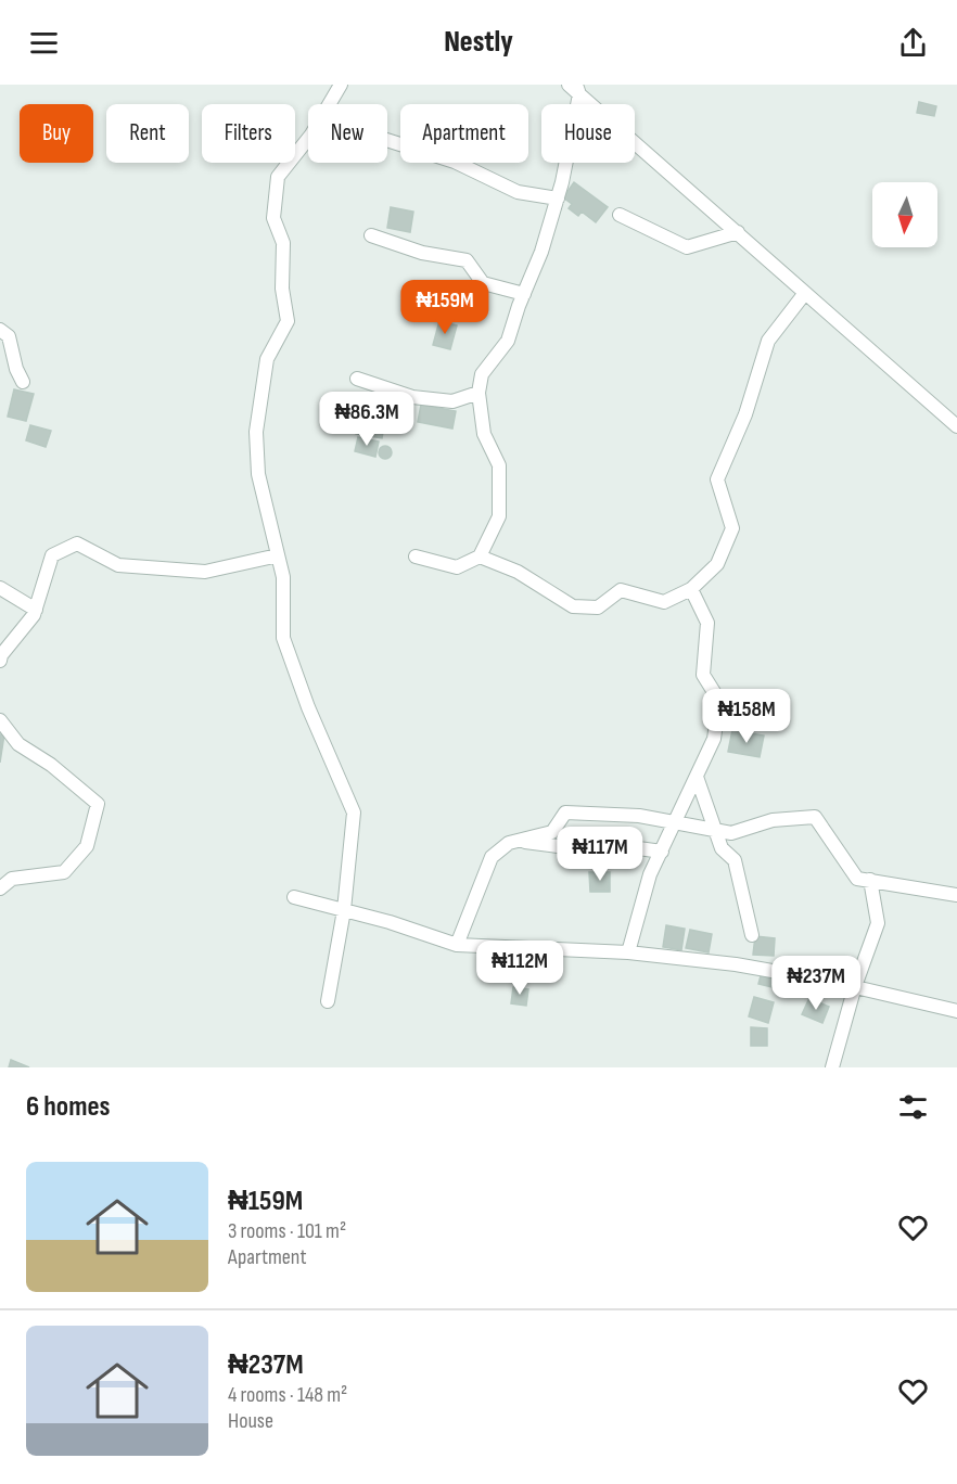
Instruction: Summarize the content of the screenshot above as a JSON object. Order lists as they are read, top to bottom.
{
  "north": "bottom",
  "page": {
    "header": "Nestly",
    "chip": [
      "Buy",
      "Rent",
      "Filters",
      "New",
      "Apartment",
      "House"
    ],
    "price": [
      "₦159M",
      "₦86.3M",
      "₦158M",
      "₦117M",
      "₦112M",
      "₦237M"
    ],
    "heading": "6 homes",
    "list": [
      {
        "name": "₦159M",
        "note": "3 rooms · 101 m² · Apartment"
      },
      {
        "name": "₦237M",
        "note": "4 rooms · 148 m² · House"
      }
    ]
  }
}
